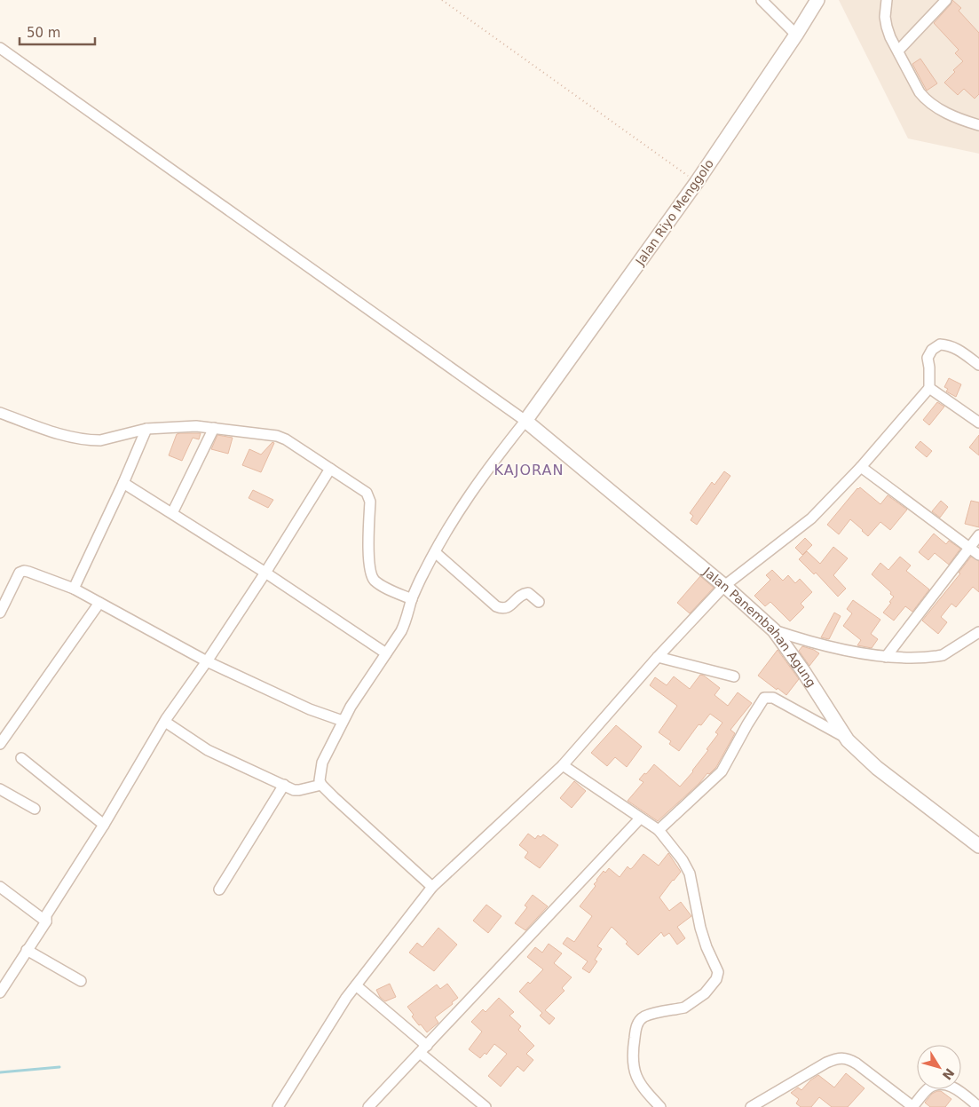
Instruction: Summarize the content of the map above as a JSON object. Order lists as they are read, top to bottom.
{
  "streets": {
    "street": ["Jalan Riyo Menggolo", "Jalan Panembahan Agung"]
  },
  "crossings": [
    ["Jalan Riyo Menggolo", "Jalan Panembahan Agung"]
  ],
  "districts": ["KAJORAN"],
  "scale_bar": "50 m",
  "north": "bottom right"
}
